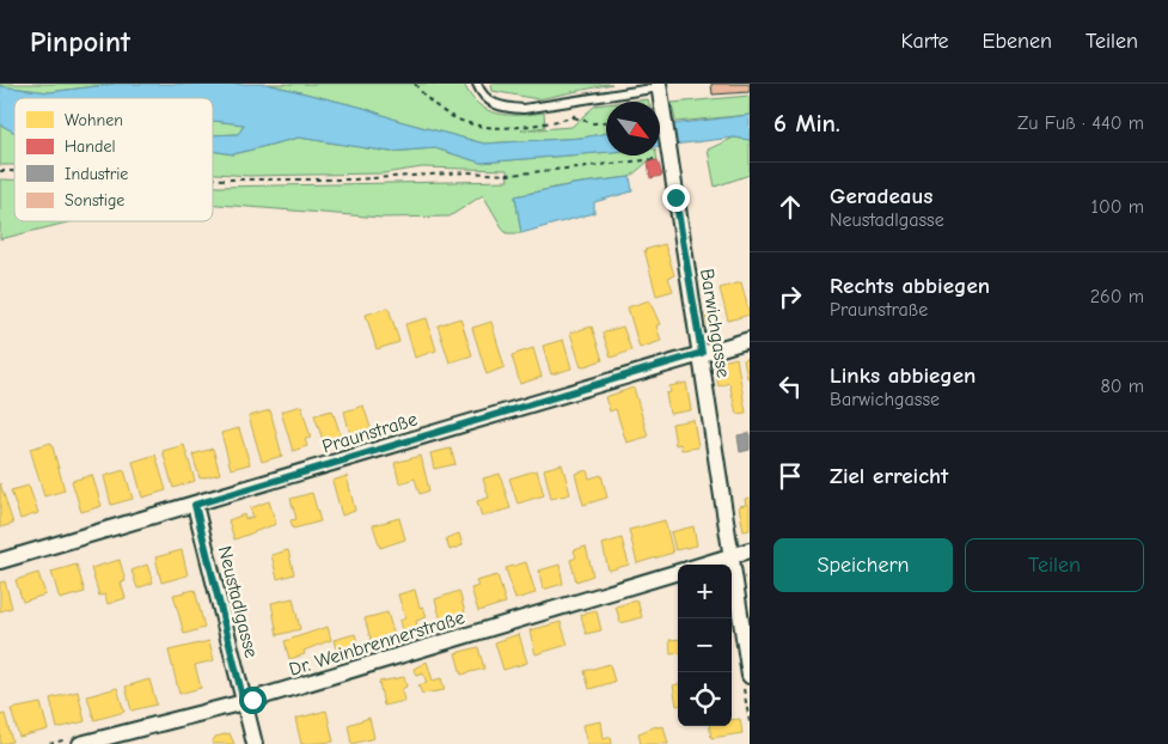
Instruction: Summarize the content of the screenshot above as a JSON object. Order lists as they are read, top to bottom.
{
  "streets": {
    "street": [
      "Barwichgasse",
      "Praunstraße",
      "Neustadlgasse",
      "Dr. Weinbrennerstraße"
    ]
  },
  "crossings": [
    ["Barwichgasse", "Praunstraße"],
    ["Praunstraße", "Neustadlgasse"],
    ["Neustadlgasse", "Dr. Weinbrennerstraße"]
  ],
  "legend": [
    "Wohnen",
    "Handel",
    "Industrie",
    "Sonstige"
  ],
  "north": "bottom right",
  "page": {
    "header": "Pinpoint",
    "nav": ["Karte", "Ebenen", "Teilen"],
    "heading": ["6 Min.", "Zu Fuß · 440 m"],
    "list": [
      ["Geradeaus", "Neustadlgasse", "100 m"],
      ["Rechts abbiegen", "Praunstraße", "260 m"],
      ["Links abbiegen", "Barwichgasse", "80 m"],
      "Ziel erreicht"
    ],
    "buttons": ["Speichern", "Teilen"],
    "map_buttons": ["+", "−"]
  }
}
